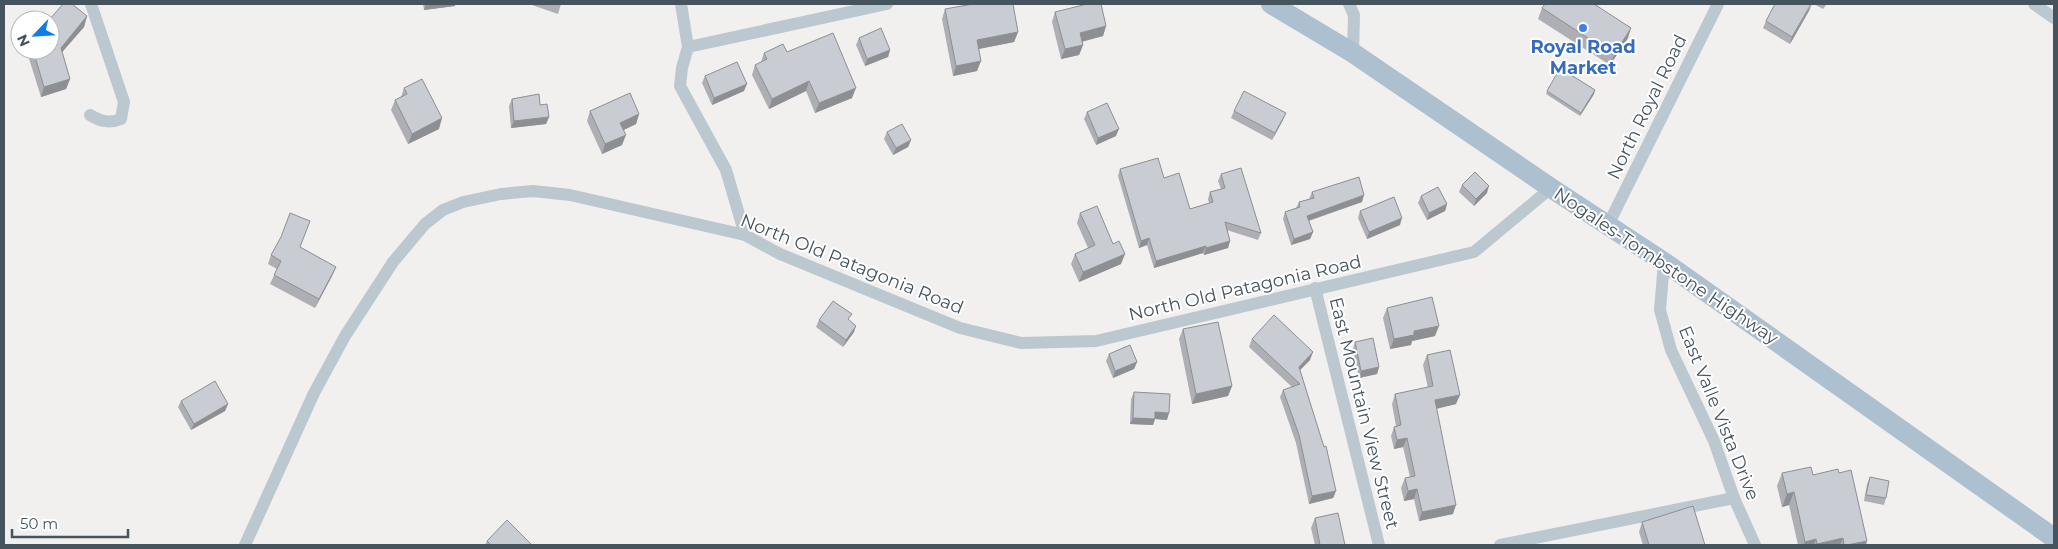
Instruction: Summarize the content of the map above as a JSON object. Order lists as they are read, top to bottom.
{
  "streets": {
    "main road": ["Nogales-Tombstone Highway"],
    "street": [
      "North Royal Road",
      "North Old Patagonia Road",
      "East Mountain View Street",
      "East Valle Vista Drive"
    ]
  },
  "crossings": [
    ["North Royal Road", "Nogales-Tombstone Highway"],
    ["North Old Patagonia Road", "Nogales-Tombstone Highway"],
    ["North Old Patagonia Road", "East Mountain View Street"],
    ["Nogales-Tombstone Highway", "East Valle Vista Drive"]
  ],
  "places": ["Royal Road Market"],
  "scale_bar": "50 m",
  "north": "bottom left"
}
